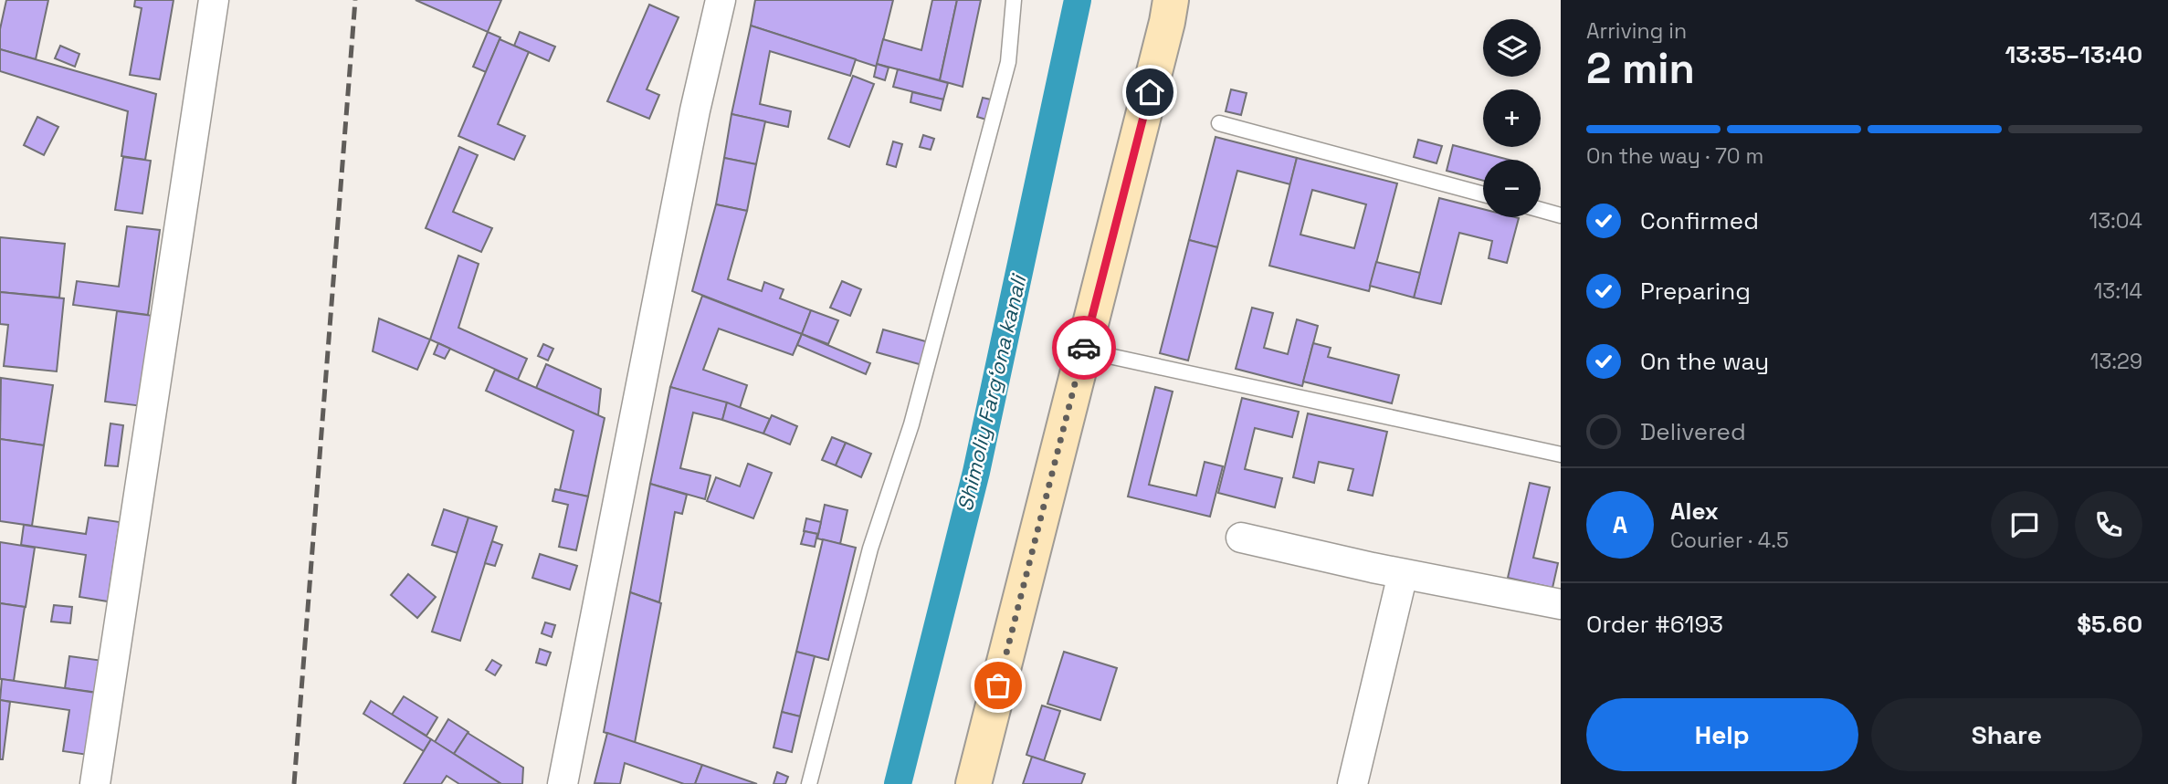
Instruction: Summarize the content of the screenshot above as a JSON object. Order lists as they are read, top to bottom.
{
  "water": ["Shimoliy Fargʻona kanali"],
  "page": {
    "heading": ["2 min", "Arriving in", "13:35–13:40"],
    "panel": [
      "Alex",
      "Courier · 4.5",
      "Order #6193",
      "$5.60"
    ],
    "map_buttons": ["+", "−"],
    "bar": "On the way · 70 m",
    "list": [
      ["Confirmed", "13:04"],
      ["Preparing", "13:14"],
      ["On the way", "13:29"],
      "Delivered"
    ],
    "round": "A",
    "buttons": ["Help", "Share"]
  }
}
